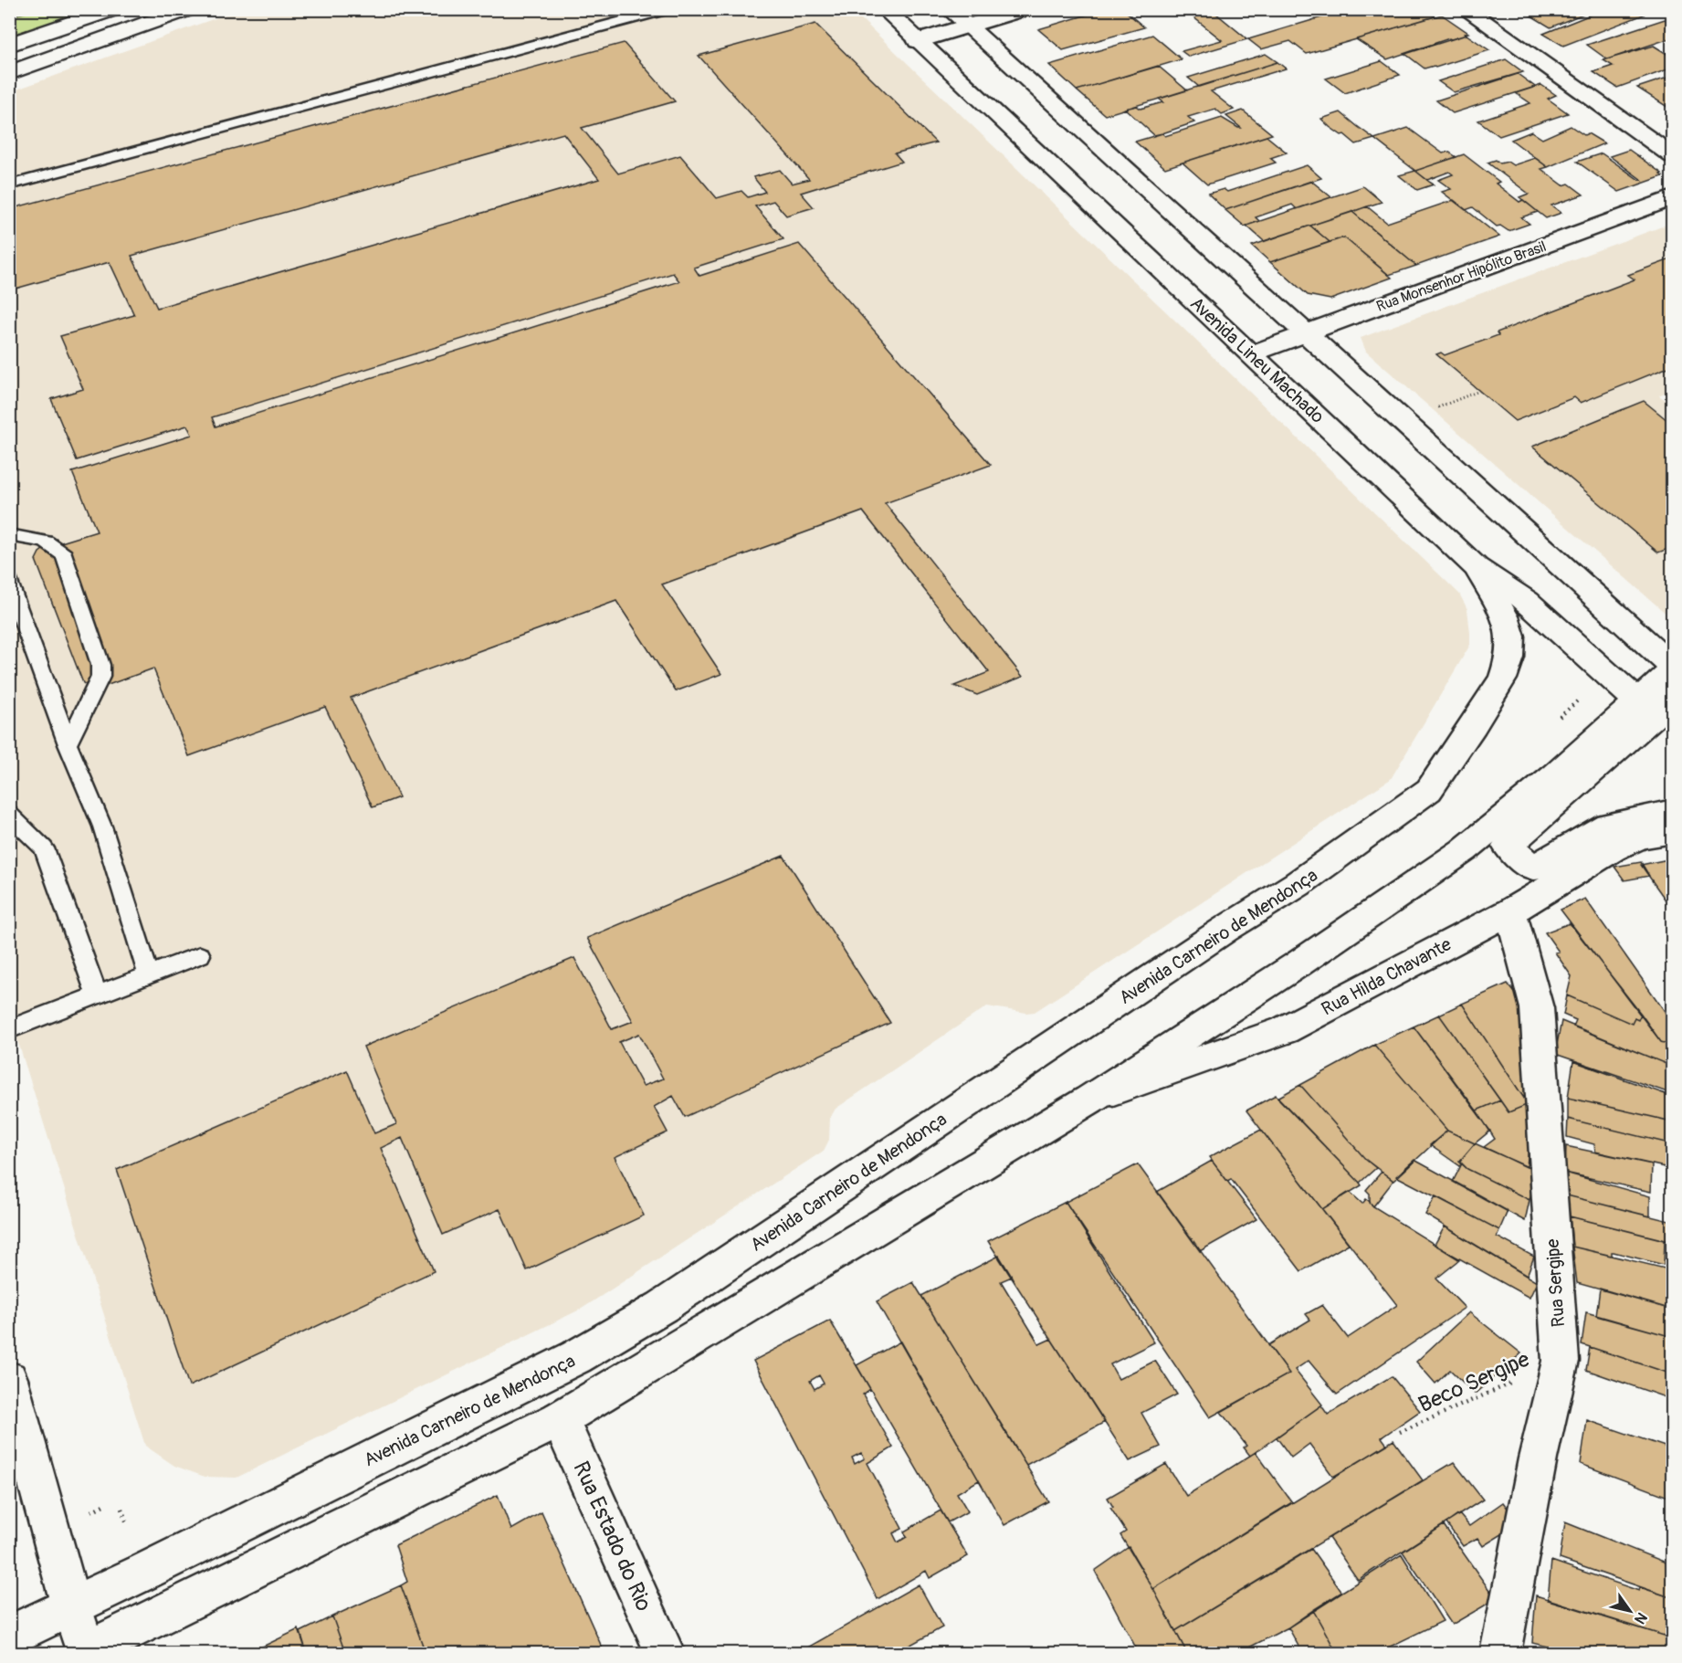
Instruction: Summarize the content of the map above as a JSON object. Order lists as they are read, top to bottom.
{
  "streets": {
    "street": [
      "Rua Monsenhor Hipólito Brasil",
      "Avenida Lineu Machado",
      "Avenida Carneiro de Mendonça",
      "Rua Hilda Chavante",
      "Rua Sergipe",
      "Rua Estado do Rio"
    ],
    "path": ["Beco Sergipe"]
  },
  "crossings": [
    ["Rua Monsenhor Hipólito Brasil", "Avenida Lineu Machado"],
    ["Avenida Lineu Machado", "Avenida Carneiro de Mendonça"],
    ["Rua Hilda Chavante", "Rua Sergipe"],
    ["Rua Sergipe", "Beco Sergipe"]
  ],
  "north": "bottom right"
}
